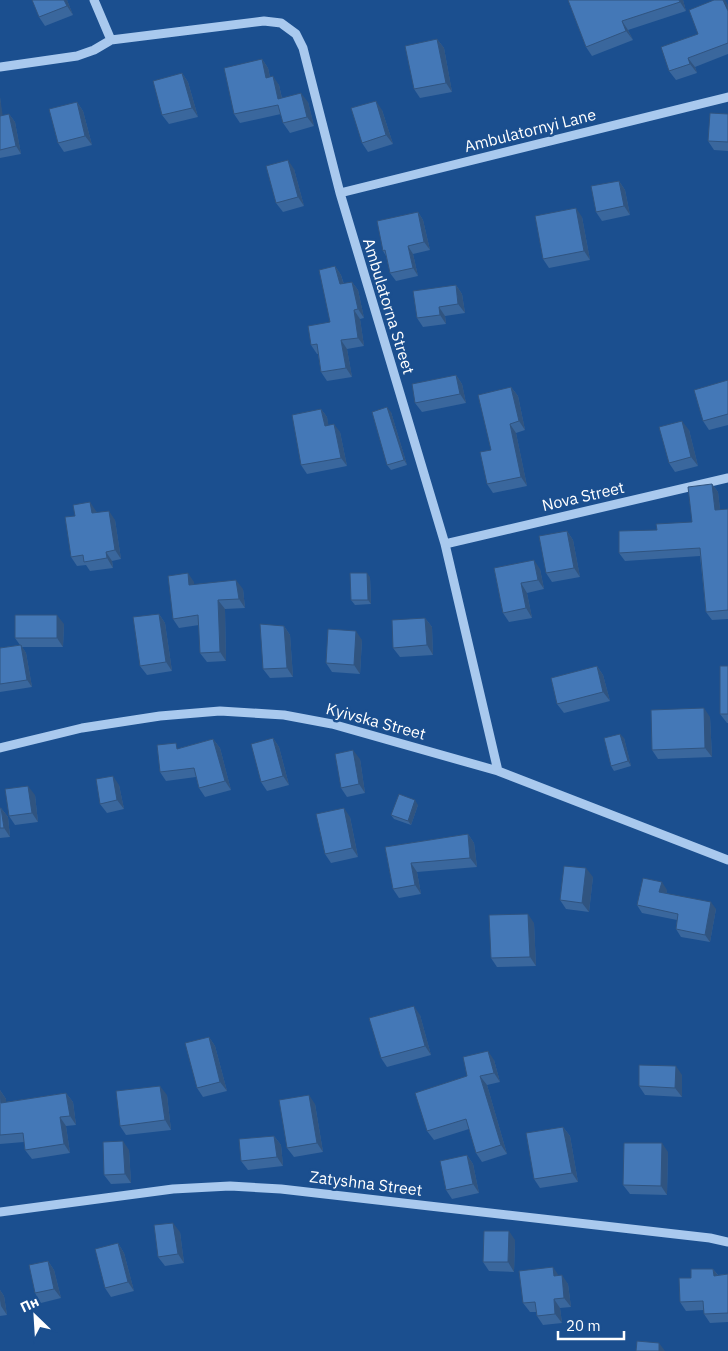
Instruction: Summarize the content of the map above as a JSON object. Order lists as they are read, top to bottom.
{
  "streets": {
    "street": [
      "Ambulatornyi Lane",
      "Ambulatorna Street",
      "Nova Street",
      "Kyivska Street",
      "Zatyshna Street"
    ]
  },
  "crossings": [
    ["Ambulatornyi Lane", "Ambulatorna Street"],
    ["Ambulatorna Street", "Nova Street"],
    ["Ambulatorna Street", "Kyivska Street"]
  ],
  "scale_bar": "20 m",
  "north": "top left"
}
